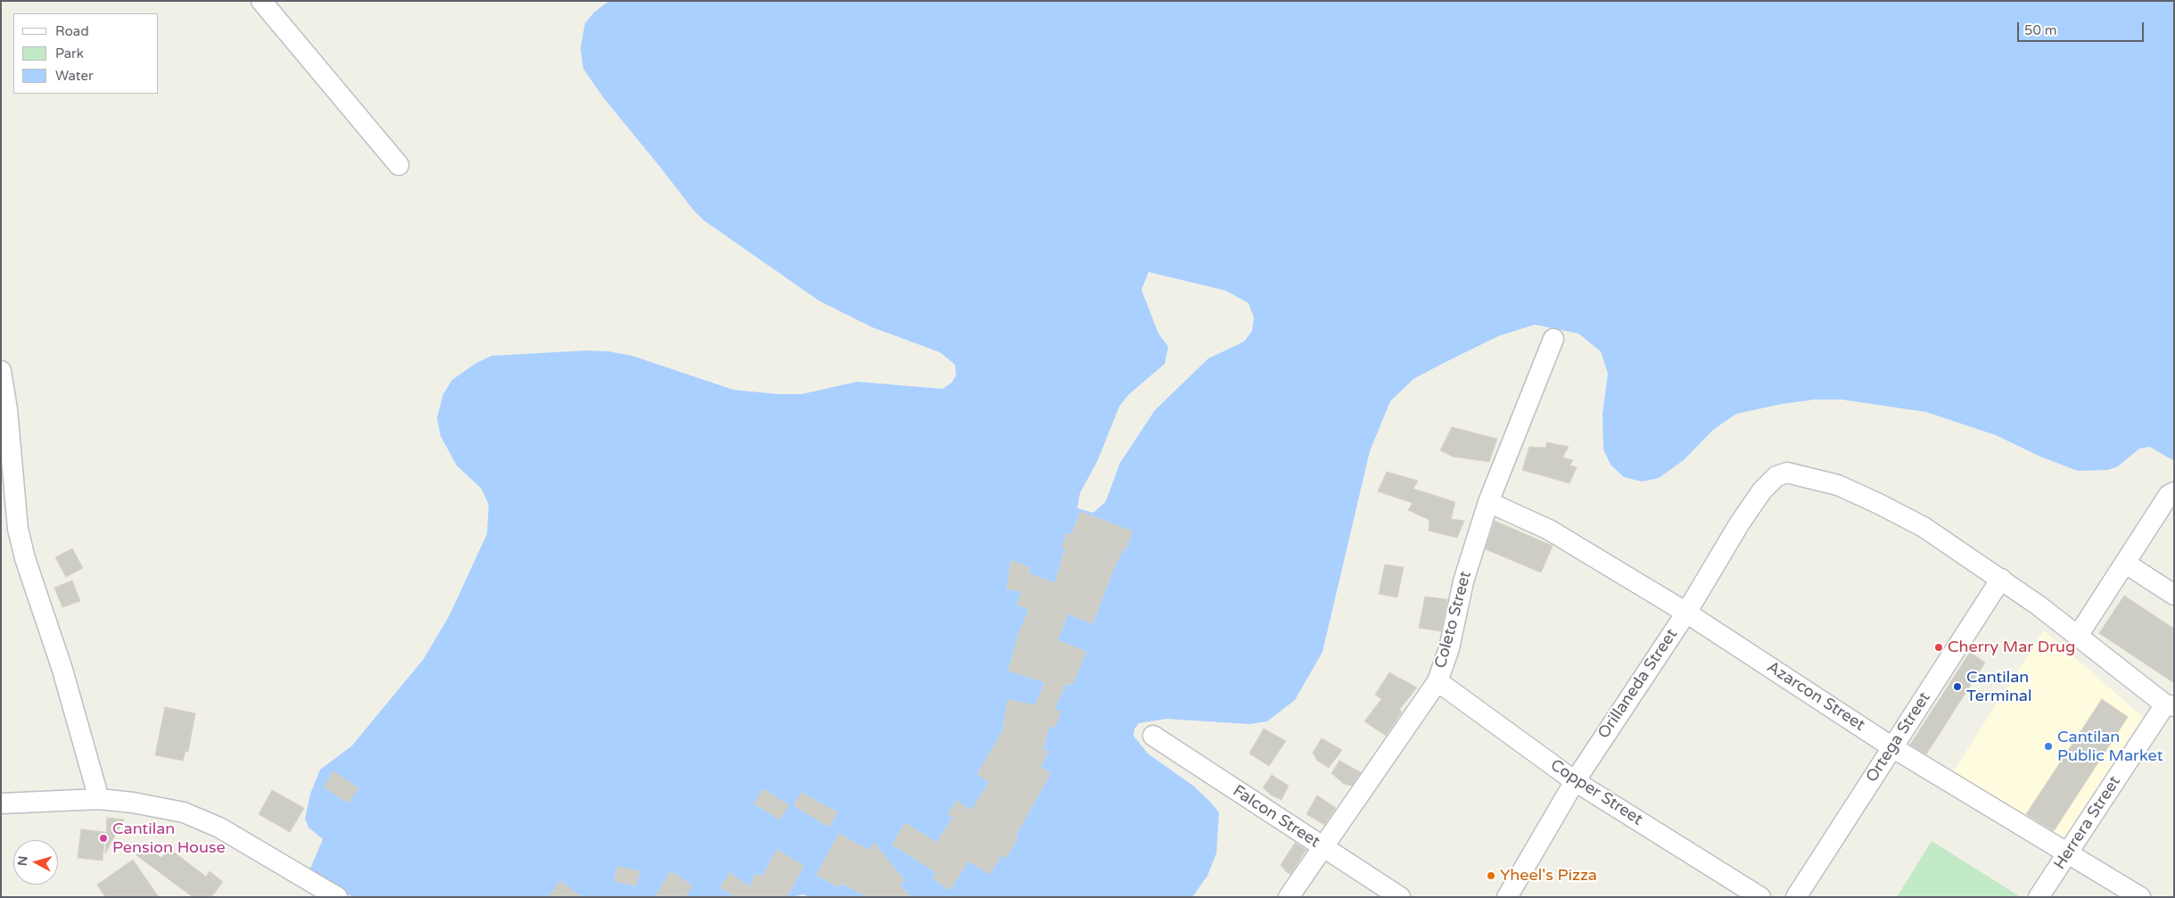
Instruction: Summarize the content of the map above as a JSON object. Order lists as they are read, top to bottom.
{
  "streets": {
    "street": [
      "Coleto Street",
      "Orillaneda Street",
      "Azarcon Street",
      "Ortega Street",
      "Copper Street",
      "Falcon Street",
      "Herrera Street"
    ]
  },
  "crossings": [
    ["Coleto Street", "Azarcon Street"],
    ["Coleto Street", "Copper Street"],
    ["Coleto Street", "Falcon Street"],
    ["Orillaneda Street", "Azarcon Street"],
    ["Orillaneda Street", "Ortega Street"],
    ["Orillaneda Street", "Copper Street"],
    ["Azarcon Street", "Ortega Street"],
    ["Azarcon Street", "Herrera Street"]
  ],
  "places": [
    "Cherry Mar Drug",
    "Cantilan Terminal",
    "Cantilan Public Market",
    "Cantilan Pension House",
    "Yheel's Pizza"
  ],
  "legend": ["Road", "Park", "Water"],
  "scale_bar": "50 m",
  "north": "left"
}
